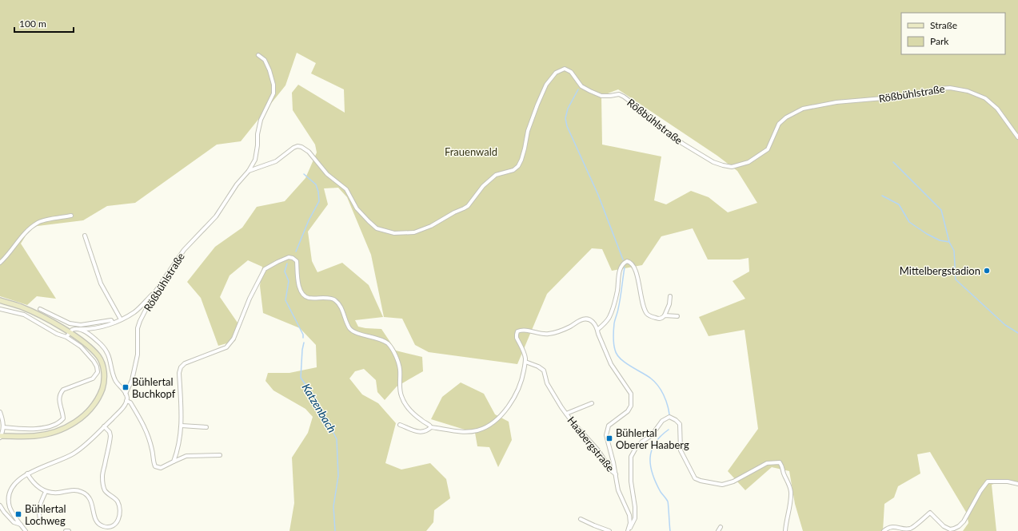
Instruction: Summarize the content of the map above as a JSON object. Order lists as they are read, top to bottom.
{
  "streets": {
    "street": ["Rößbühlstraße", "Haabergstraße"]
  },
  "water": ["Katzenbach"],
  "parks": ["Frauenwald"],
  "places": {
    "other": ["Mittelbergstadion"],
    "transit": ["Bühlertal Buchkopf", "Bühlertal Oberer Haaberg", "Bühlertal Lochweg"]
  },
  "legend": ["Straße", "Park"],
  "scale_bar": "100 m"
}
